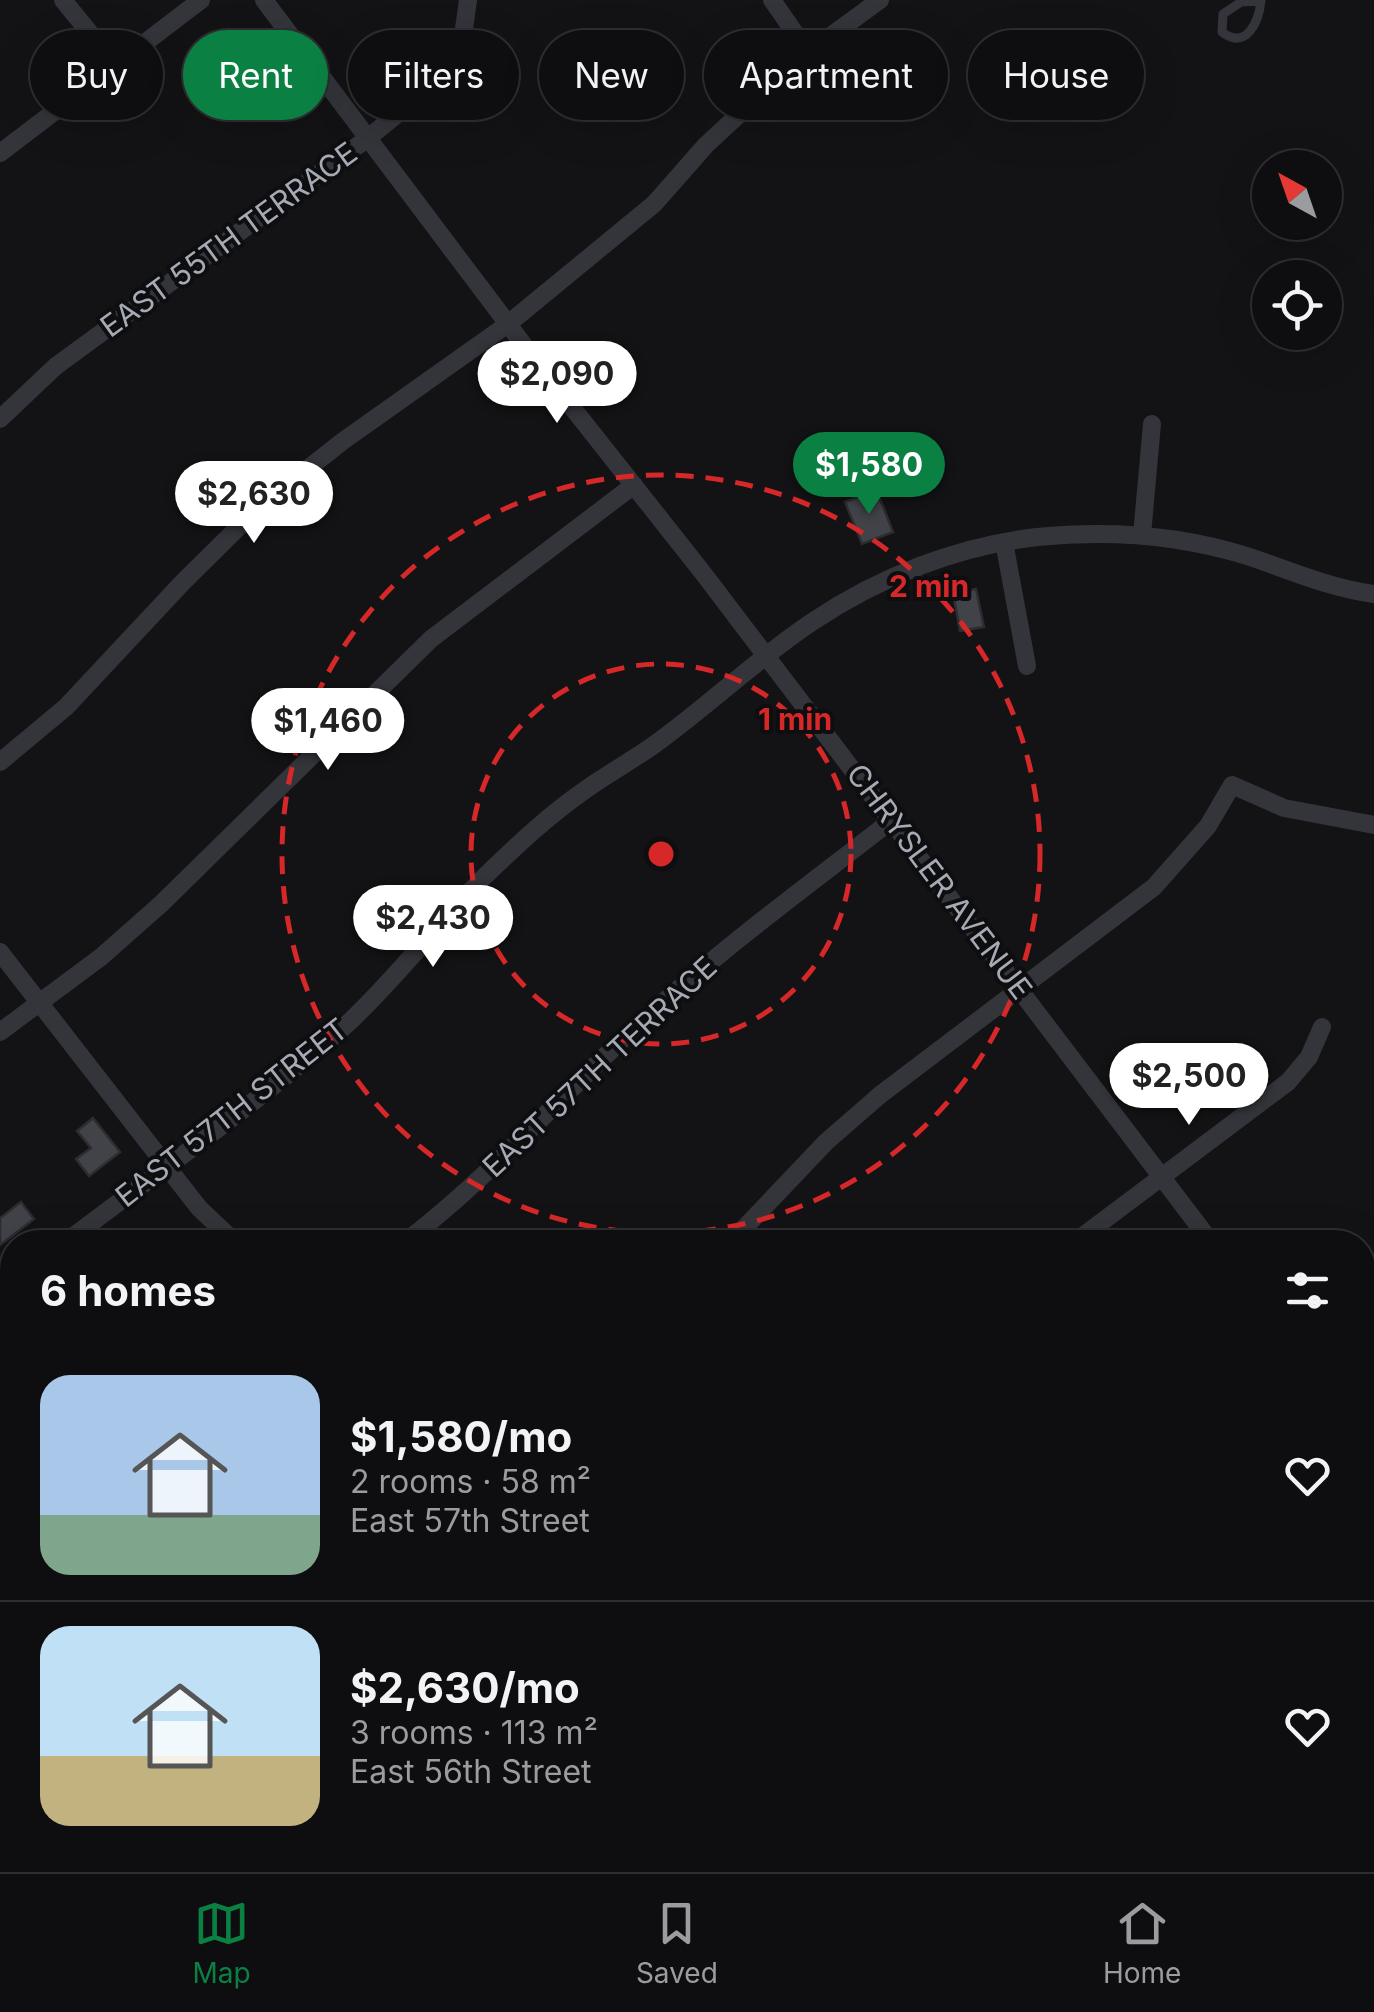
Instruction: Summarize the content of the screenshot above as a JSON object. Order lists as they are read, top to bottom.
{
  "streets": {
    "street": [
      "EAST 55TH TERRACE",
      "CHRYSLER AVENUE",
      "EAST 57TH TERRACE",
      "EAST 57TH STREET"
    ]
  },
  "crossings": [
    ["EAST 55TH TERRACE", "CHRYSLER AVENUE"],
    ["CHRYSLER AVENUE", "EAST 57TH TERRACE"],
    ["CHRYSLER AVENUE", "EAST 57TH STREET"]
  ],
  "north": "top left",
  "page": {
    "chip": [
      "Buy",
      "Rent",
      "Filters",
      "New",
      "Apartment",
      "House"
    ],
    "price": [
      "$2,090",
      "$1,580",
      "$2,630",
      "$1,460",
      "$2,430",
      "$2,500"
    ],
    "heading": "6 homes",
    "list": [
      {
        "name": "$1,580/mo",
        "note": "2 rooms · 58 m² · East 57th Street"
      },
      {
        "name": "$2,630/mo",
        "note": "3 rooms · 113 m² · East 56th Street"
      }
    ],
    "tabs": ["Map", "Saved", "Home"]
  },
  "rings": ["2 min", "1 min"]
}
